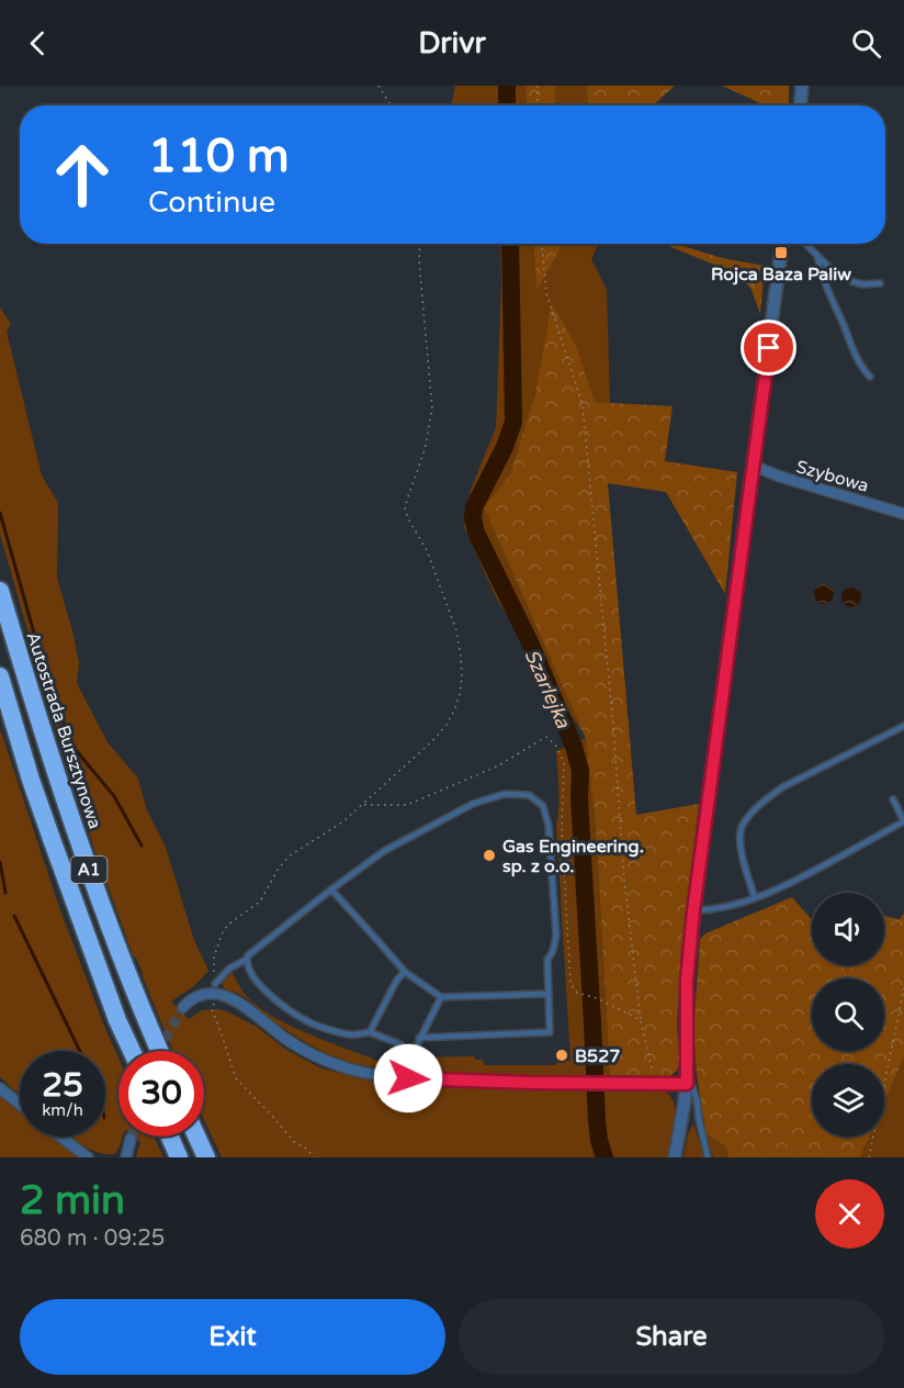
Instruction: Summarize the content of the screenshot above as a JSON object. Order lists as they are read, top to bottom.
{
  "streets": {
    "highway": ["Autostrada Bursztynowa", "A1"],
    "street": ["Szybowa"]
  },
  "water": ["Szarlejka"],
  "places": {
    "transit": ["Rojca Baza Paliw"],
    "other": ["Gas Engineering. sp. z o.o.", "B527"]
  },
  "page": {
    "header": "Drivr",
    "turn": ["110 m", "Continue"],
    "speed": "25 km/h",
    "limit": "30",
    "heading": ["2 min", "680 m · 09:25"],
    "buttons": ["Exit", "Share"]
  }
}
